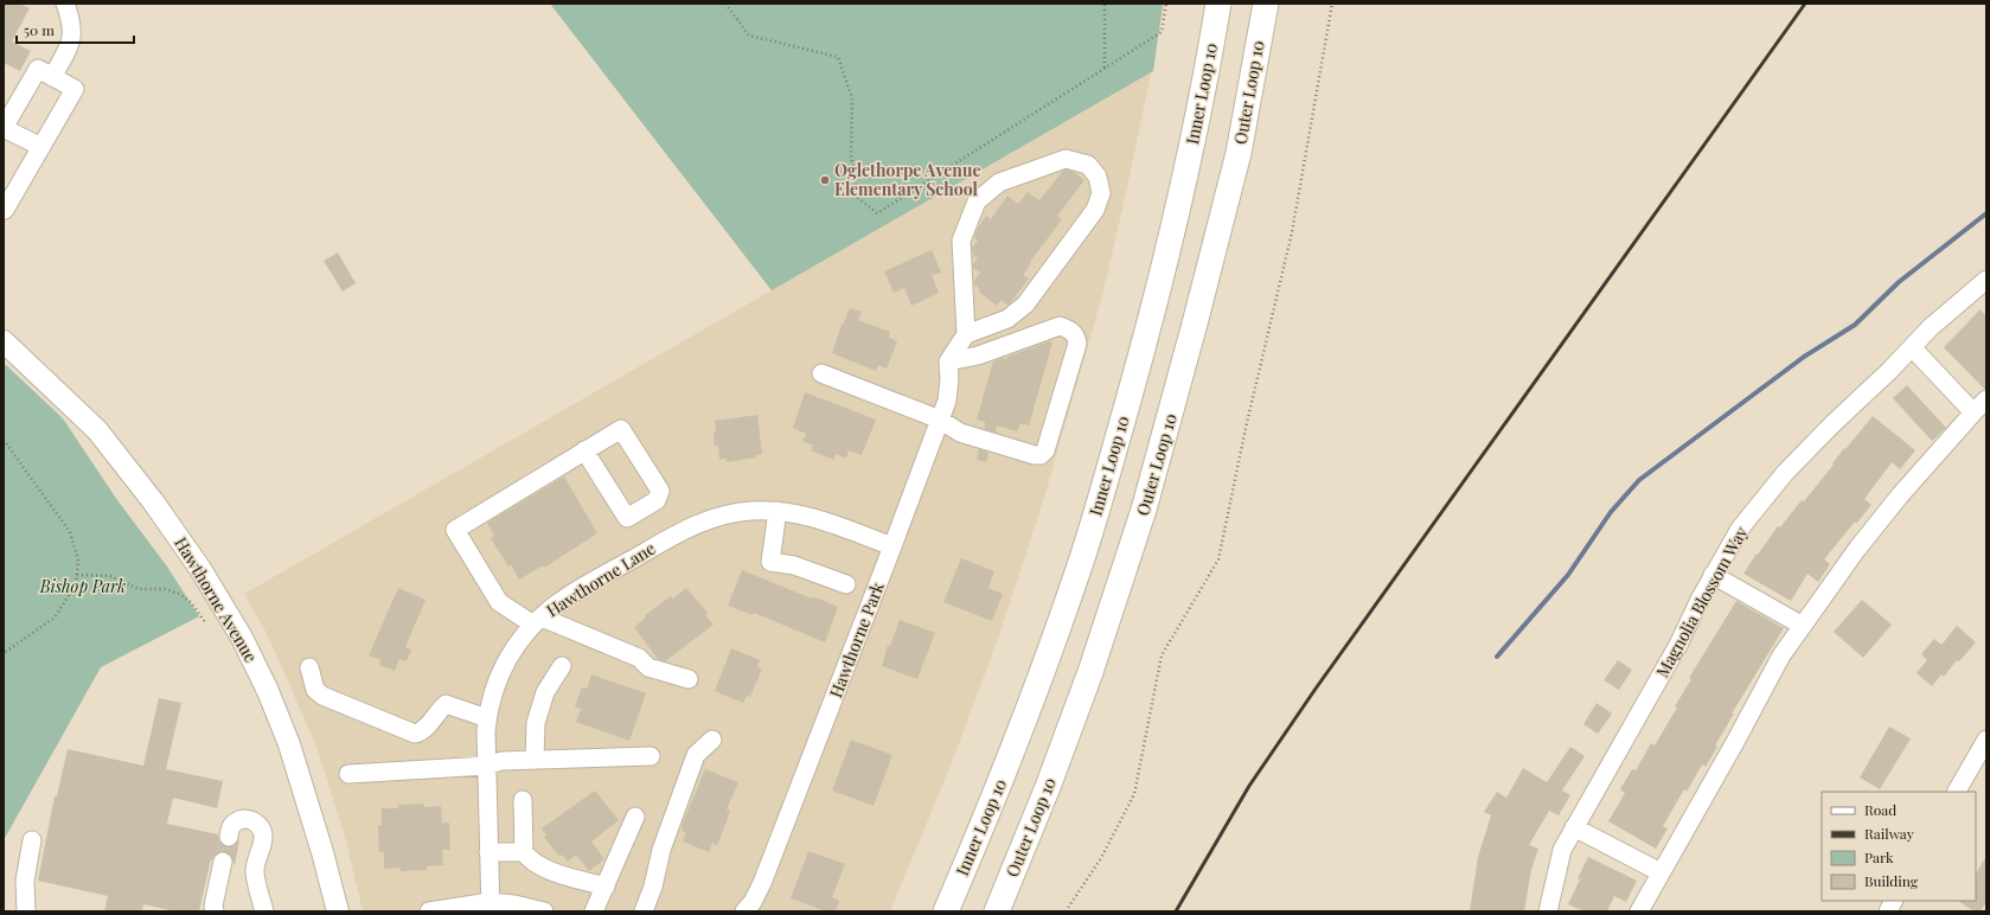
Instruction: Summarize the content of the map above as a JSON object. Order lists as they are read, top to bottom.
{
  "streets": {
    "highway": ["Outer Loop 10", "Inner Loop 10"],
    "main road": ["Hawthorne Avenue"],
    "street": ["Hawthorne Lane", "Magnolia Blossom Way", "Hawthorne Park"]
  },
  "crossings": [
    ["Hawthorne Lane", "Hawthorne Park"]
  ],
  "parks": ["Bishop Park"],
  "places": ["Oglethorpe Avenue Elementary School"],
  "legend": [
    "Road",
    "Railway",
    "Park",
    "Building"
  ],
  "scale_bar": "50 m"
}
